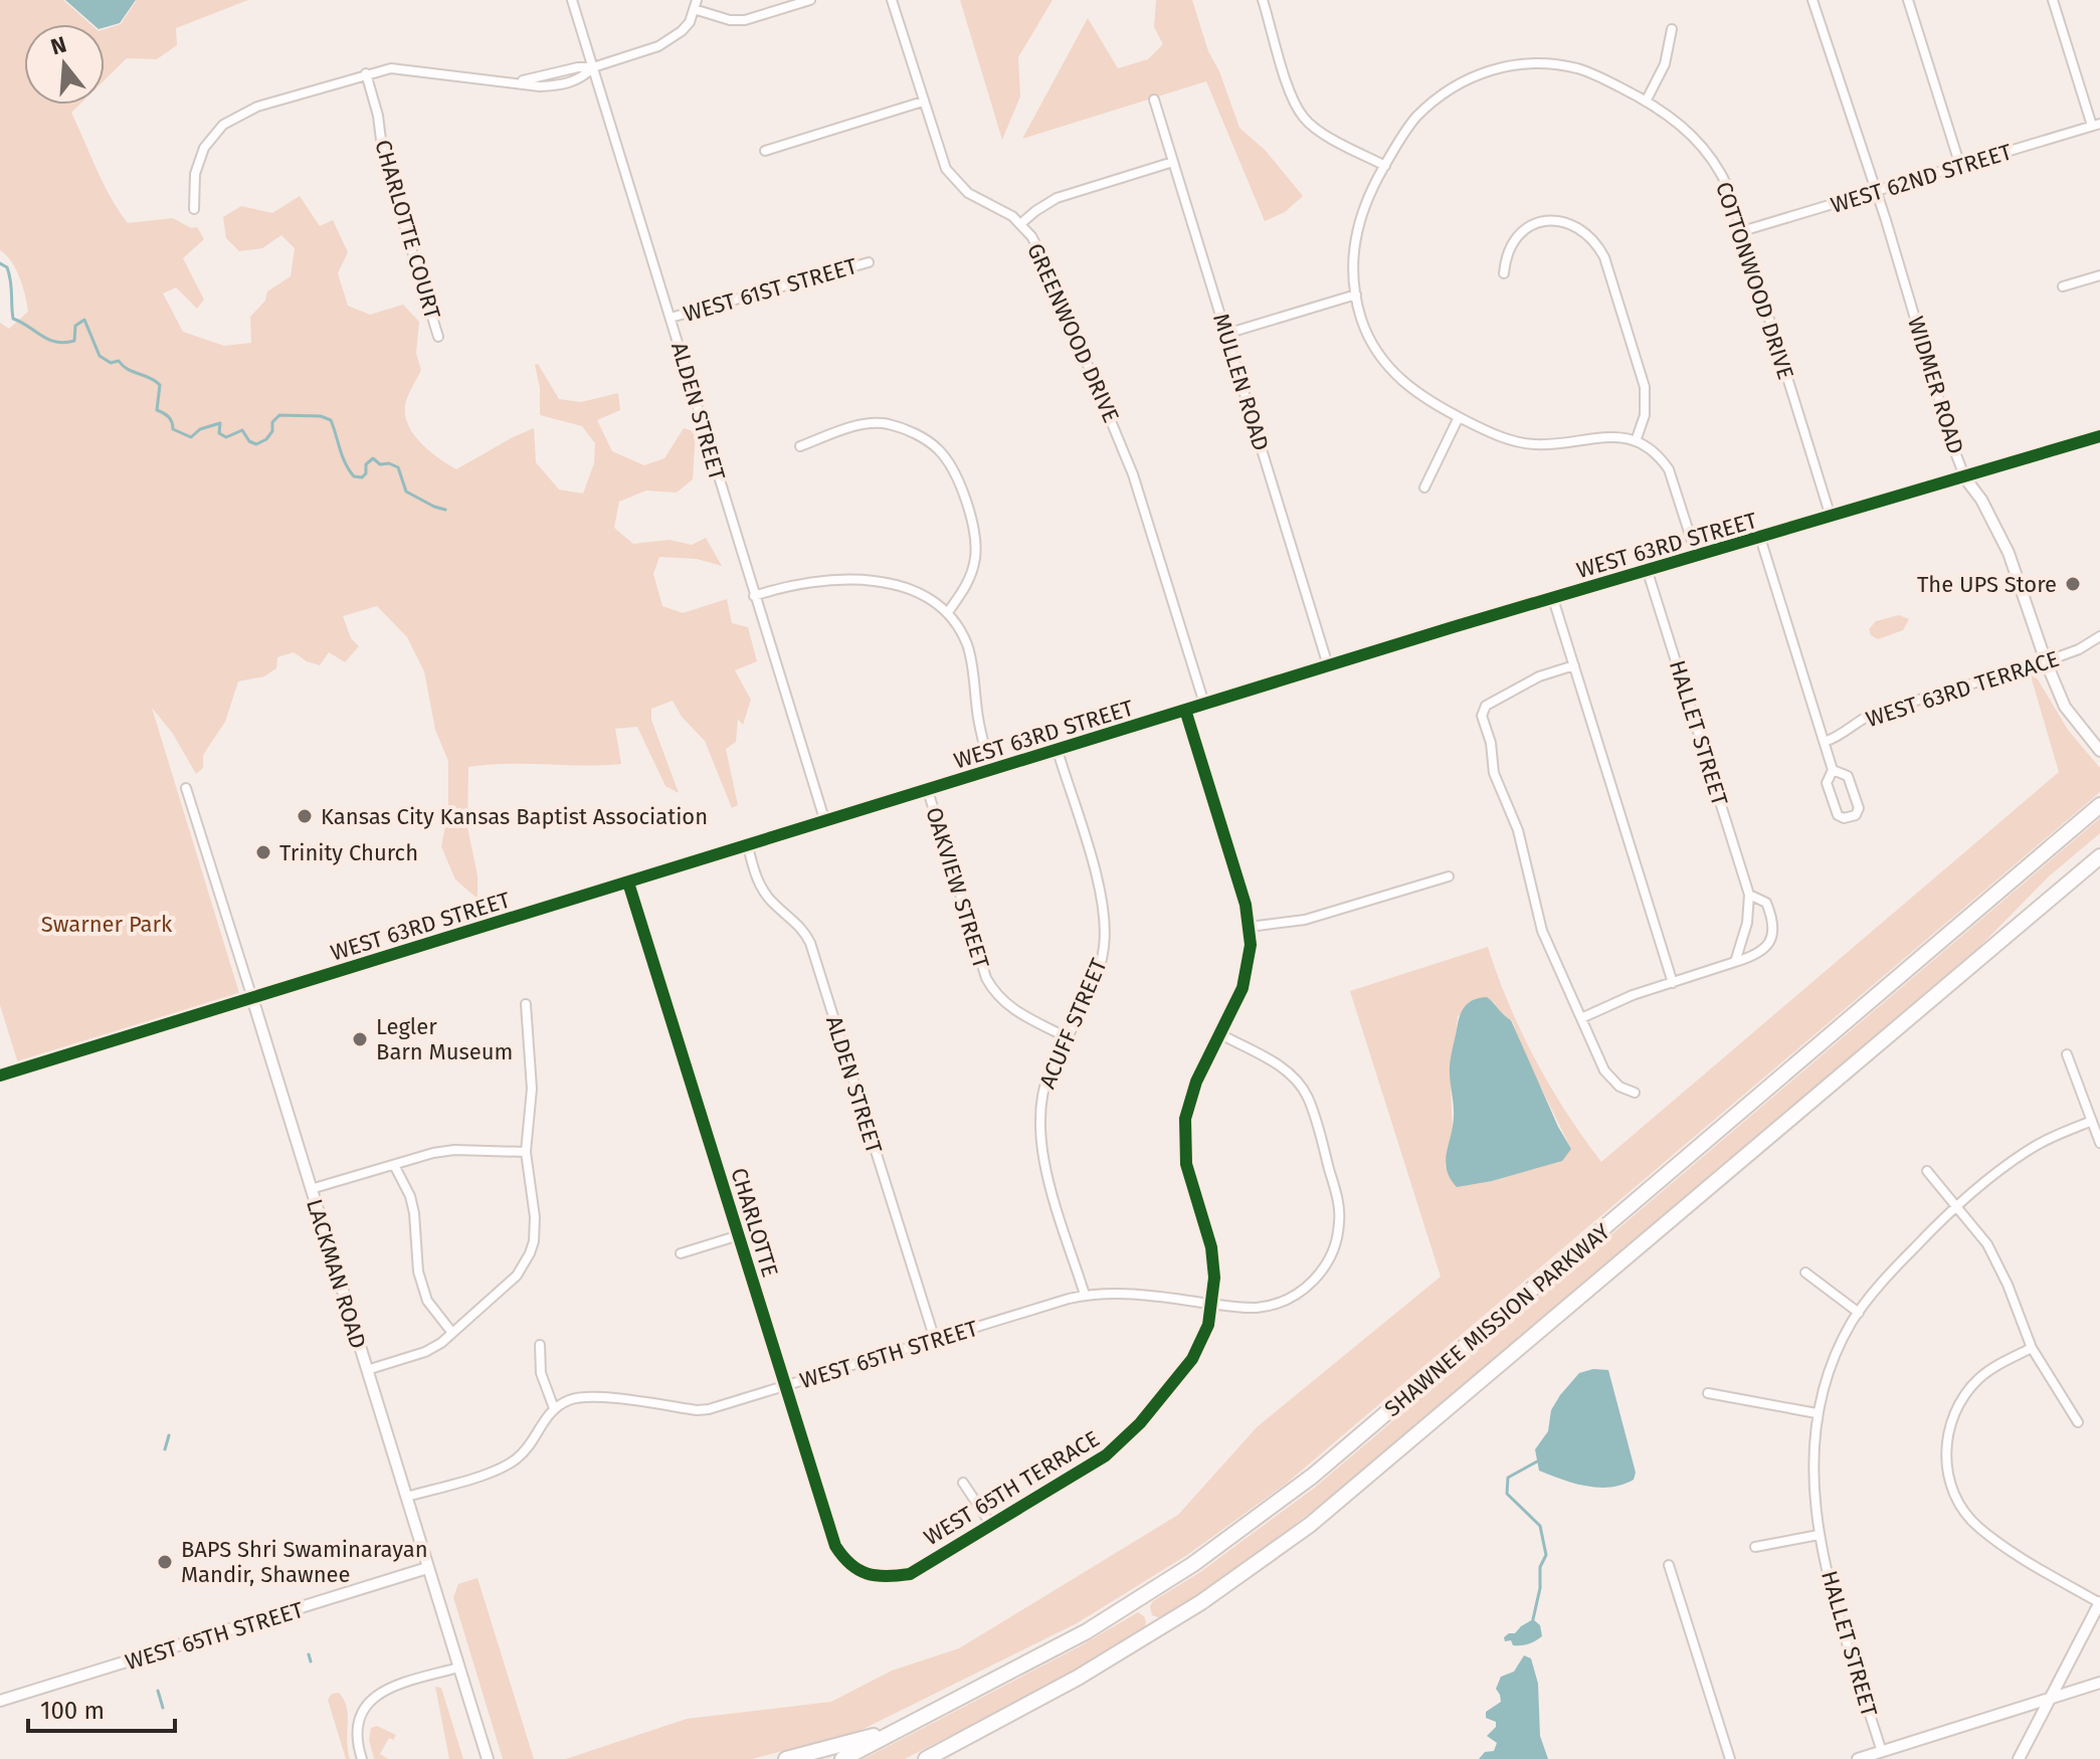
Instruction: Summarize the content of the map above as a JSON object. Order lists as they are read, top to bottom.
{
  "streets": {
    "highway": ["SHAWNEE MISSION PARKWAY"],
    "street": [
      "WEST 62ND STREET",
      "CHARLOTTE COURT",
      "COTTONWOOD DRIVE",
      "WEST 61ST STREET",
      "GREENWOOD DRIVE",
      "MULLEN ROAD",
      "WIDMER ROAD",
      "ALDEN STREET",
      "WEST 63RD STREET",
      "WEST 63RD TERRACE",
      "HALLET STREET",
      "OAKVIEW STREET",
      "ACUFF STREET",
      "CHARLOTTE",
      "LACKMAN ROAD",
      "WEST 65TH STREET",
      "WEST 65TH TERRACE"
    ]
  },
  "crossings": [
    ["WEST 62ND STREET", "COTTONWOOD DRIVE"],
    ["WEST 62ND STREET", "WIDMER ROAD"],
    ["COTTONWOOD DRIVE", "WEST 63RD STREET"],
    ["WEST 61ST STREET", "ALDEN STREET"],
    ["GREENWOOD DRIVE", "WEST 63RD STREET"],
    ["MULLEN ROAD", "WEST 63RD STREET"],
    ["WIDMER ROAD", "WEST 63RD STREET"],
    ["WIDMER ROAD", "WEST 63RD TERRACE"],
    ["ALDEN STREET", "WEST 63RD STREET"],
    ["ALDEN STREET", "WEST 65TH STREET"],
    ["WEST 63RD STREET", "HALLET STREET"],
    ["WEST 63RD STREET", "OAKVIEW STREET"],
    ["WEST 63RD STREET", "ACUFF STREET"],
    ["WEST 63RD STREET", "CHARLOTTE"],
    ["WEST 63RD STREET", "LACKMAN ROAD"],
    ["OAKVIEW STREET", "ACUFF STREET"],
    ["ACUFF STREET", "WEST 65TH STREET"],
    ["CHARLOTTE", "WEST 65TH STREET"],
    ["CHARLOTTE", "WEST 65TH TERRACE"],
    ["LACKMAN ROAD", "WEST 65TH STREET"],
    ["WEST 65TH STREET", "WEST 65TH TERRACE"]
  ],
  "parks": ["Swarner Park"],
  "places": [
    "The UPS Store",
    "Kansas City Kansas Baptist Association",
    "Trinity Church",
    "Legler Barn Museum",
    "BAPS Shri Swaminarayan Mandir, Shawnee"
  ],
  "scale_bar": "100 m",
  "north": "top"
}
